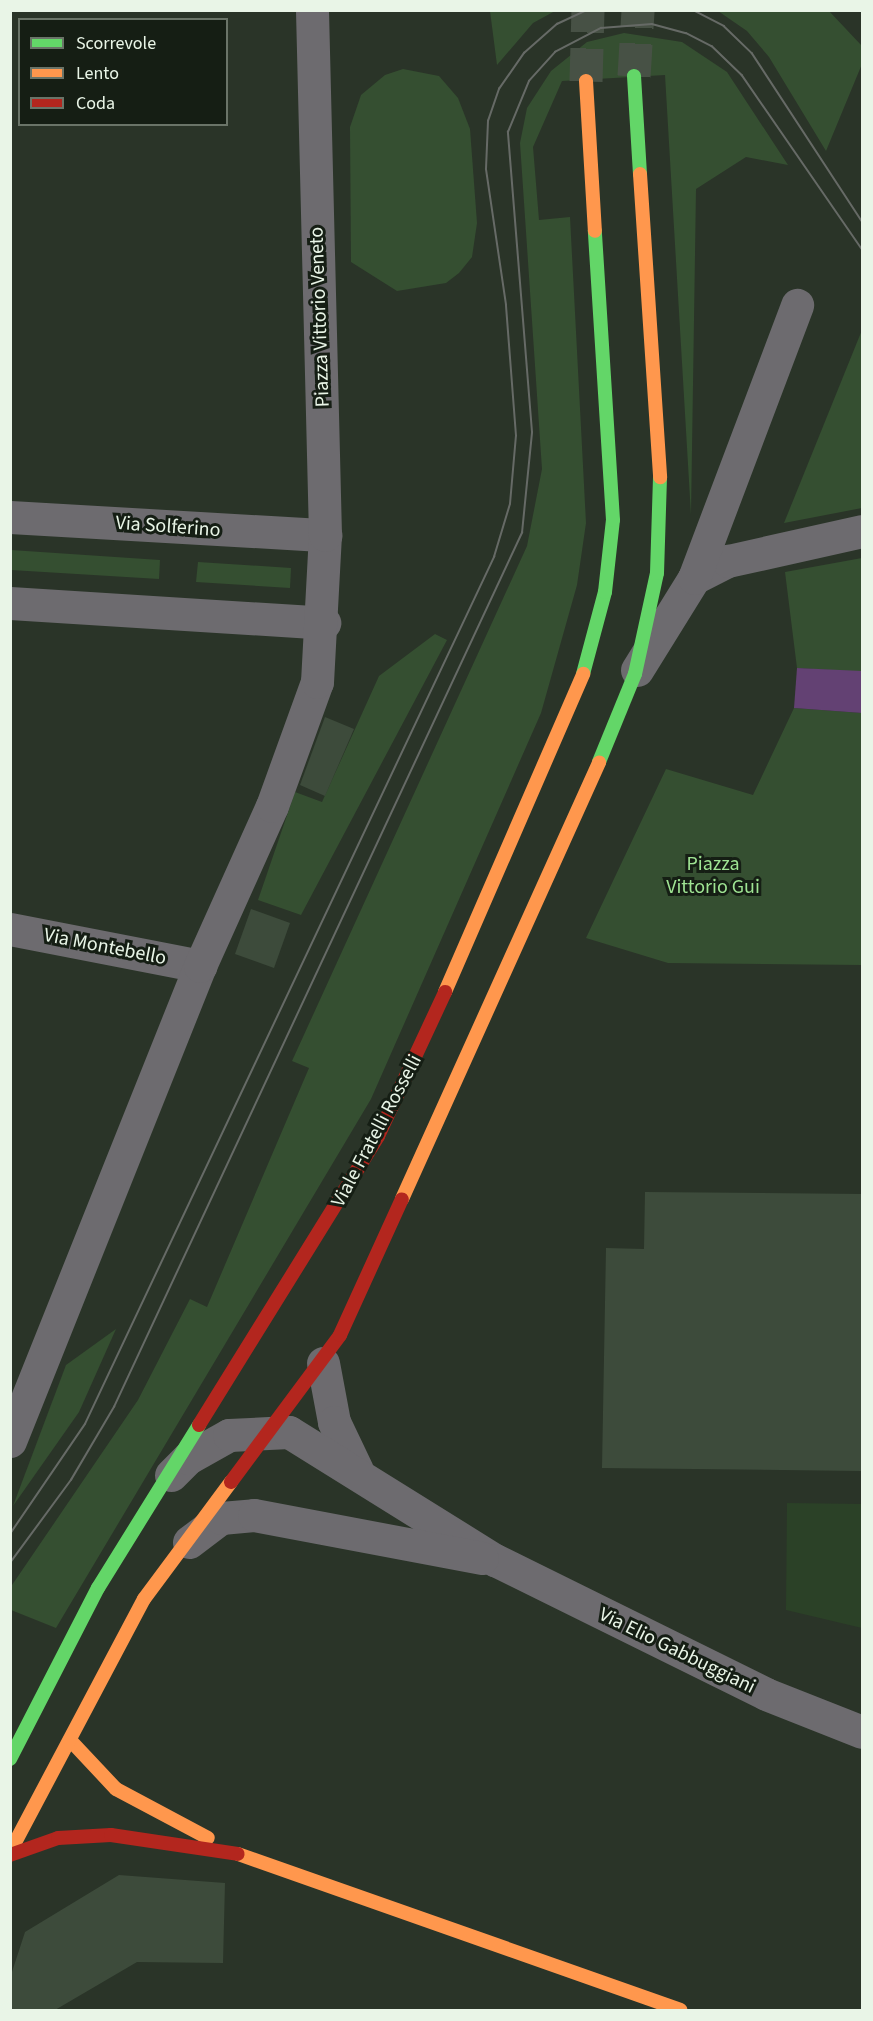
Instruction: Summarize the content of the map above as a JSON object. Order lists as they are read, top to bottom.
{
  "streets": {
    "main road": ["Viale Fratelli Rosselli"],
    "street": [
      "Piazza Vittorio Veneto",
      "Via Solferino",
      "Via Montebello",
      "Via Elio Gabbuggiani"
    ]
  },
  "crossings": [
    ["Piazza Vittorio Veneto", "Via Solferino"],
    ["Viale Fratelli Rosselli", "Via Elio Gabbuggiani"]
  ],
  "parks": ["Piazza Vittorio Gui"],
  "legend": ["Scorrevole", "Lento", "Coda"]
}
